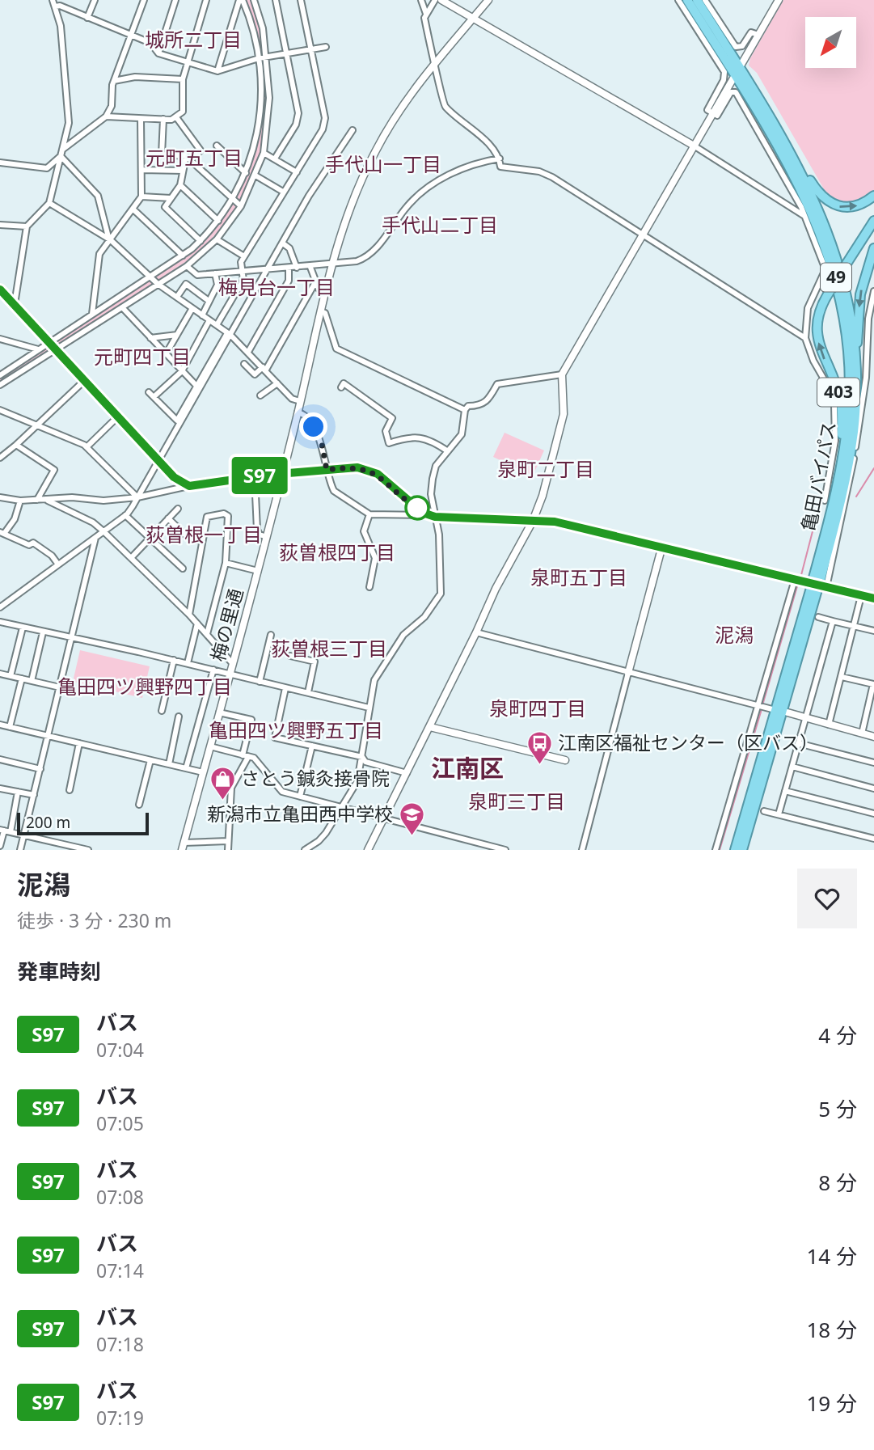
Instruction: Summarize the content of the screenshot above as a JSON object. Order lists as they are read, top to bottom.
{
  "streets": {
    "highway": ["49", "403", "亀田バイパス"],
    "street": ["梅の里通"]
  },
  "crossings": [
    ["403", "亀田バイパス"]
  ],
  "districts": [
    "城所二丁目",
    "元町五丁目",
    "手代山一丁目",
    "手代山二丁目",
    "梅見台一丁目",
    "元町四丁目",
    "泉町二丁目",
    "荻曽根一丁目",
    "荻曽根四丁目",
    "泉町五丁目",
    "泥潟",
    "荻曽根三丁目",
    "亀田四ツ興野四丁目",
    "泉町四丁目",
    "亀田四ツ興野五丁目",
    "江南区",
    "泉町三丁目"
  ],
  "places": {
    "bus stop": ["江南区福祉センター（区バス）"],
    "shop": ["さとう鍼灸接骨院"],
    "school or university": ["新潟市立亀田西中学校"]
  },
  "lines": ["bus line S97"],
  "scale_bar": "200 m",
  "north": "bottom left",
  "page": {
    "on_map": "S97",
    "scale": "200 m",
    "heading": [
      ["泥潟", "徒歩 · 3 分 · 230 m"],
      "発車時刻"
    ],
    "list": [
      {
        "mark": "S97",
        "name": "バス",
        "note": "07:04",
        "value": "4 分"
      },
      {
        "mark": "S97",
        "name": "バス",
        "note": "07:05",
        "value": "5 分"
      },
      {
        "mark": "S97",
        "name": "バス",
        "note": "07:08",
        "value": "8 分"
      },
      {
        "mark": "S97",
        "name": "バス",
        "note": "07:14",
        "value": "14 分"
      },
      {
        "mark": "S97",
        "name": "バス",
        "note": "07:18",
        "value": "18 分"
      },
      {
        "mark": "S97",
        "name": "バス",
        "note": "07:19",
        "value": "19 分"
      }
    ]
  }
}
